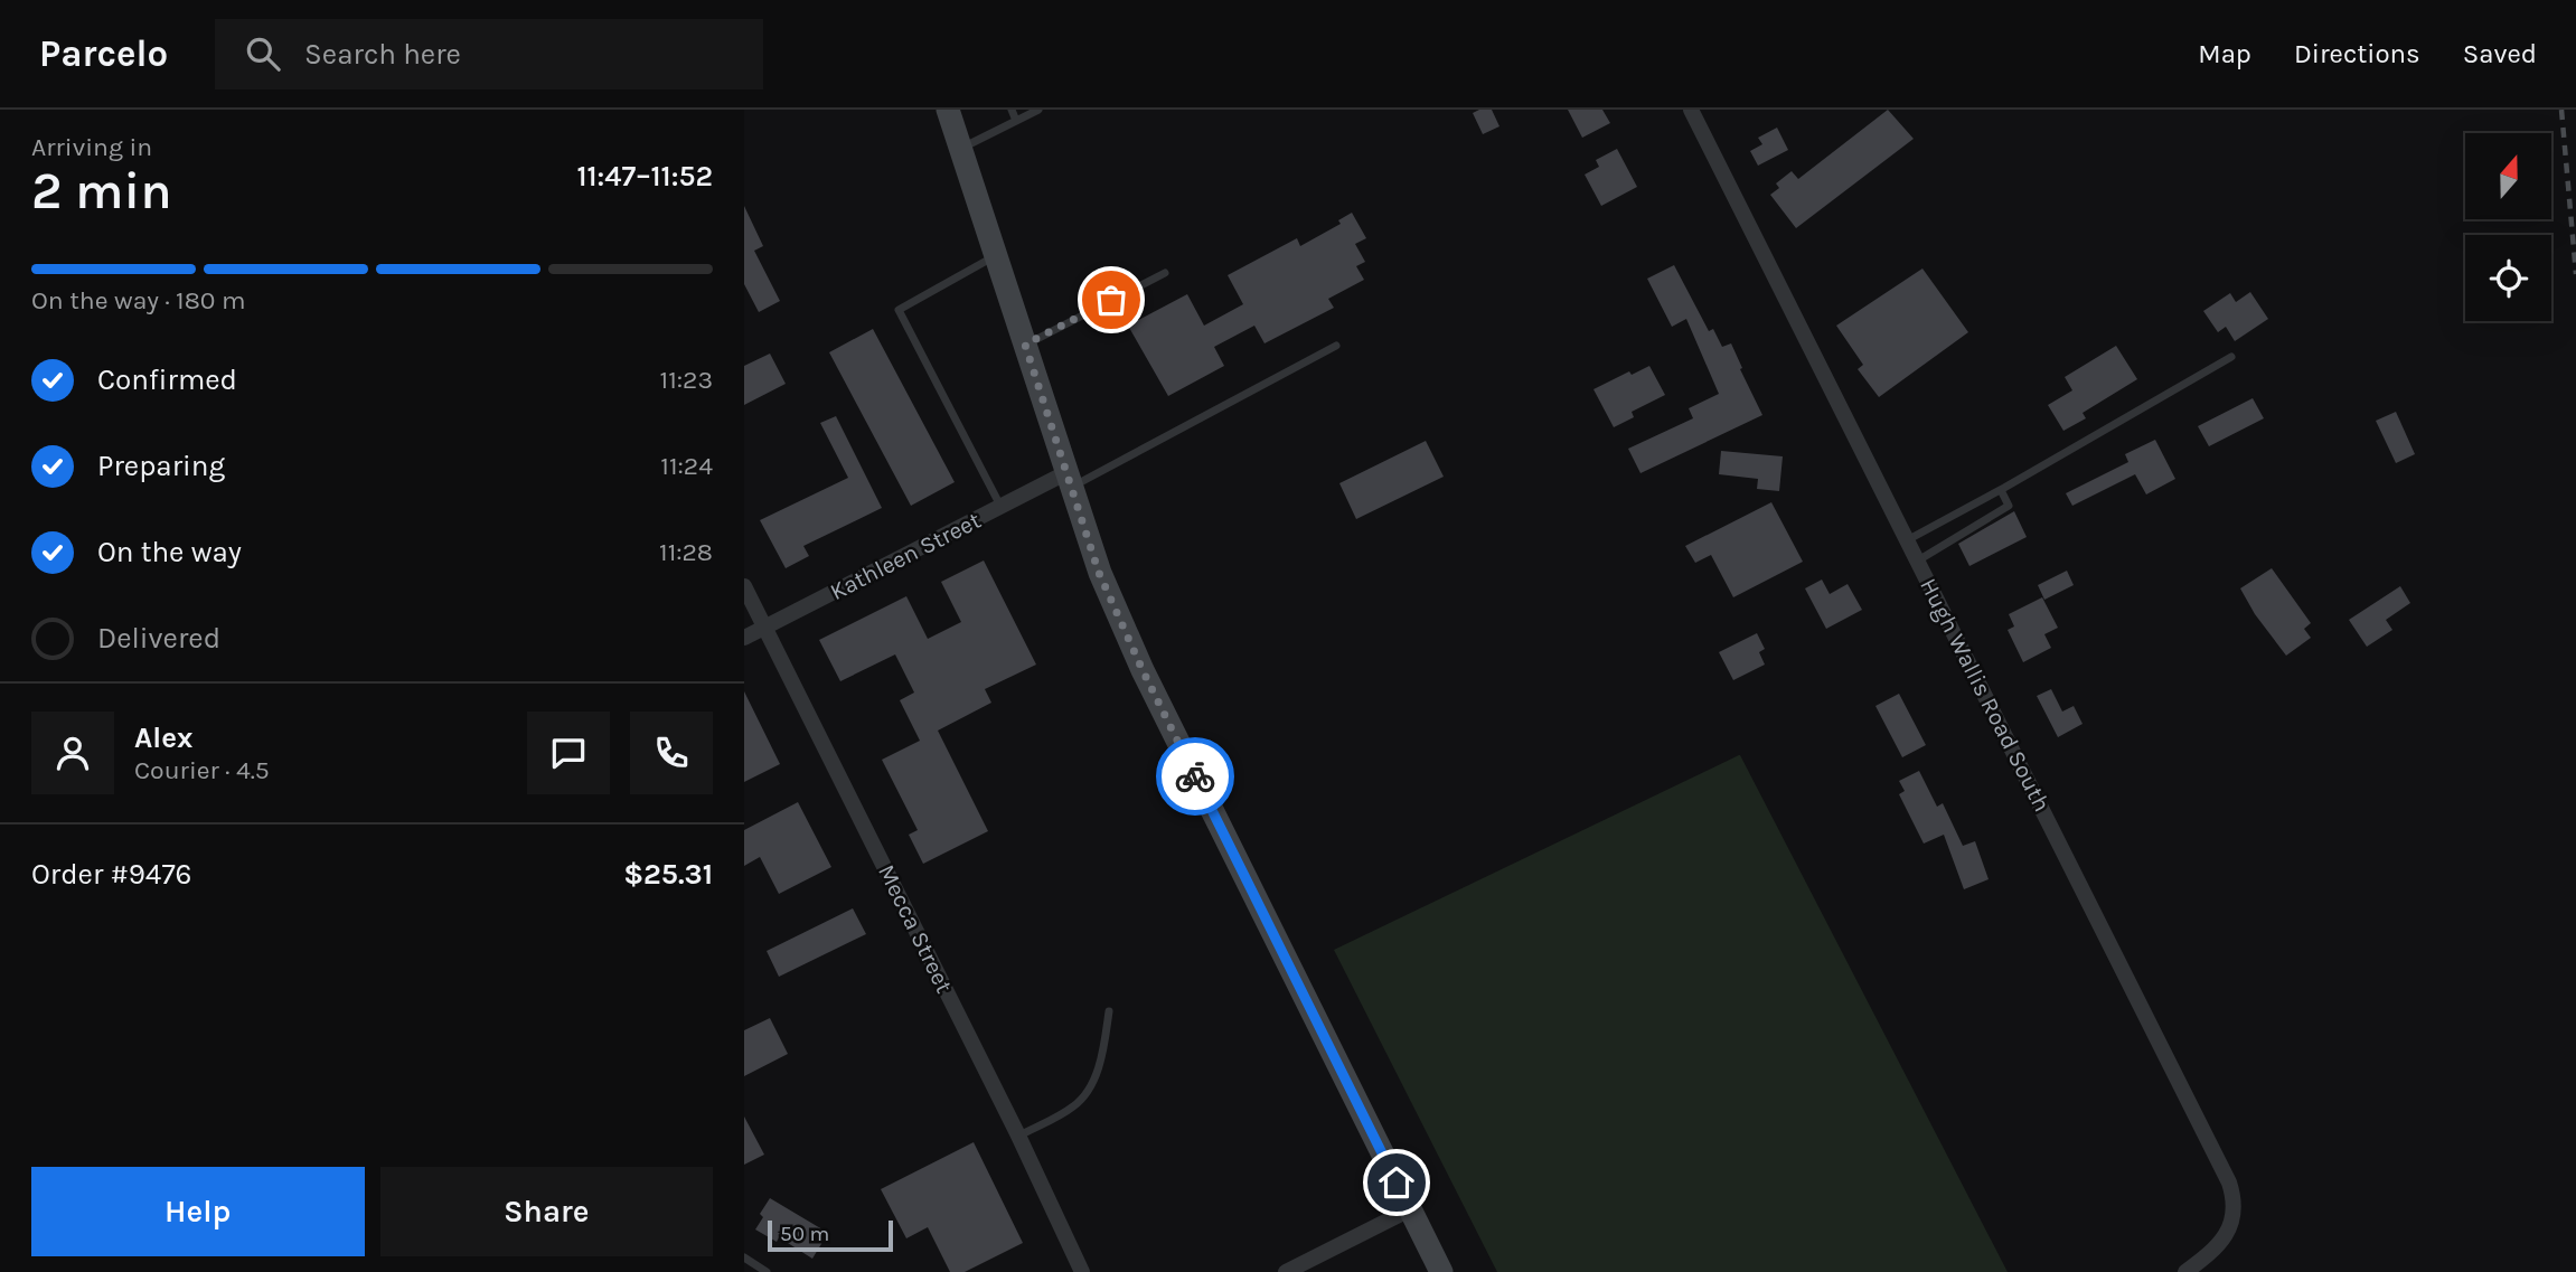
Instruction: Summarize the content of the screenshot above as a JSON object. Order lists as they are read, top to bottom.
{
  "streets": {
    "street": ["Kathleen Street", "Hugh Wallis Road South", "Mecca Street"]
  },
  "crossings": [
    ["Kathleen Street", "Mecca Street"]
  ],
  "scale_bar": "50 m",
  "north": "top",
  "page": {
    "header": "Parcelo",
    "search": "Search here",
    "nav": ["Map", "Directions", "Saved"],
    "heading": ["2 min", "Arriving in", "11:47–11:52"],
    "panel": [
      "Alex",
      "Courier · 4.5",
      "Order #9476",
      "$25.31"
    ],
    "bar": "On the way · 180 m",
    "list": [
      ["Confirmed", "11:23"],
      ["Preparing", "11:24"],
      ["On the way", "11:28"],
      "Delivered"
    ],
    "buttons": ["Help", "Share"],
    "scale": "50 m"
  }
}
